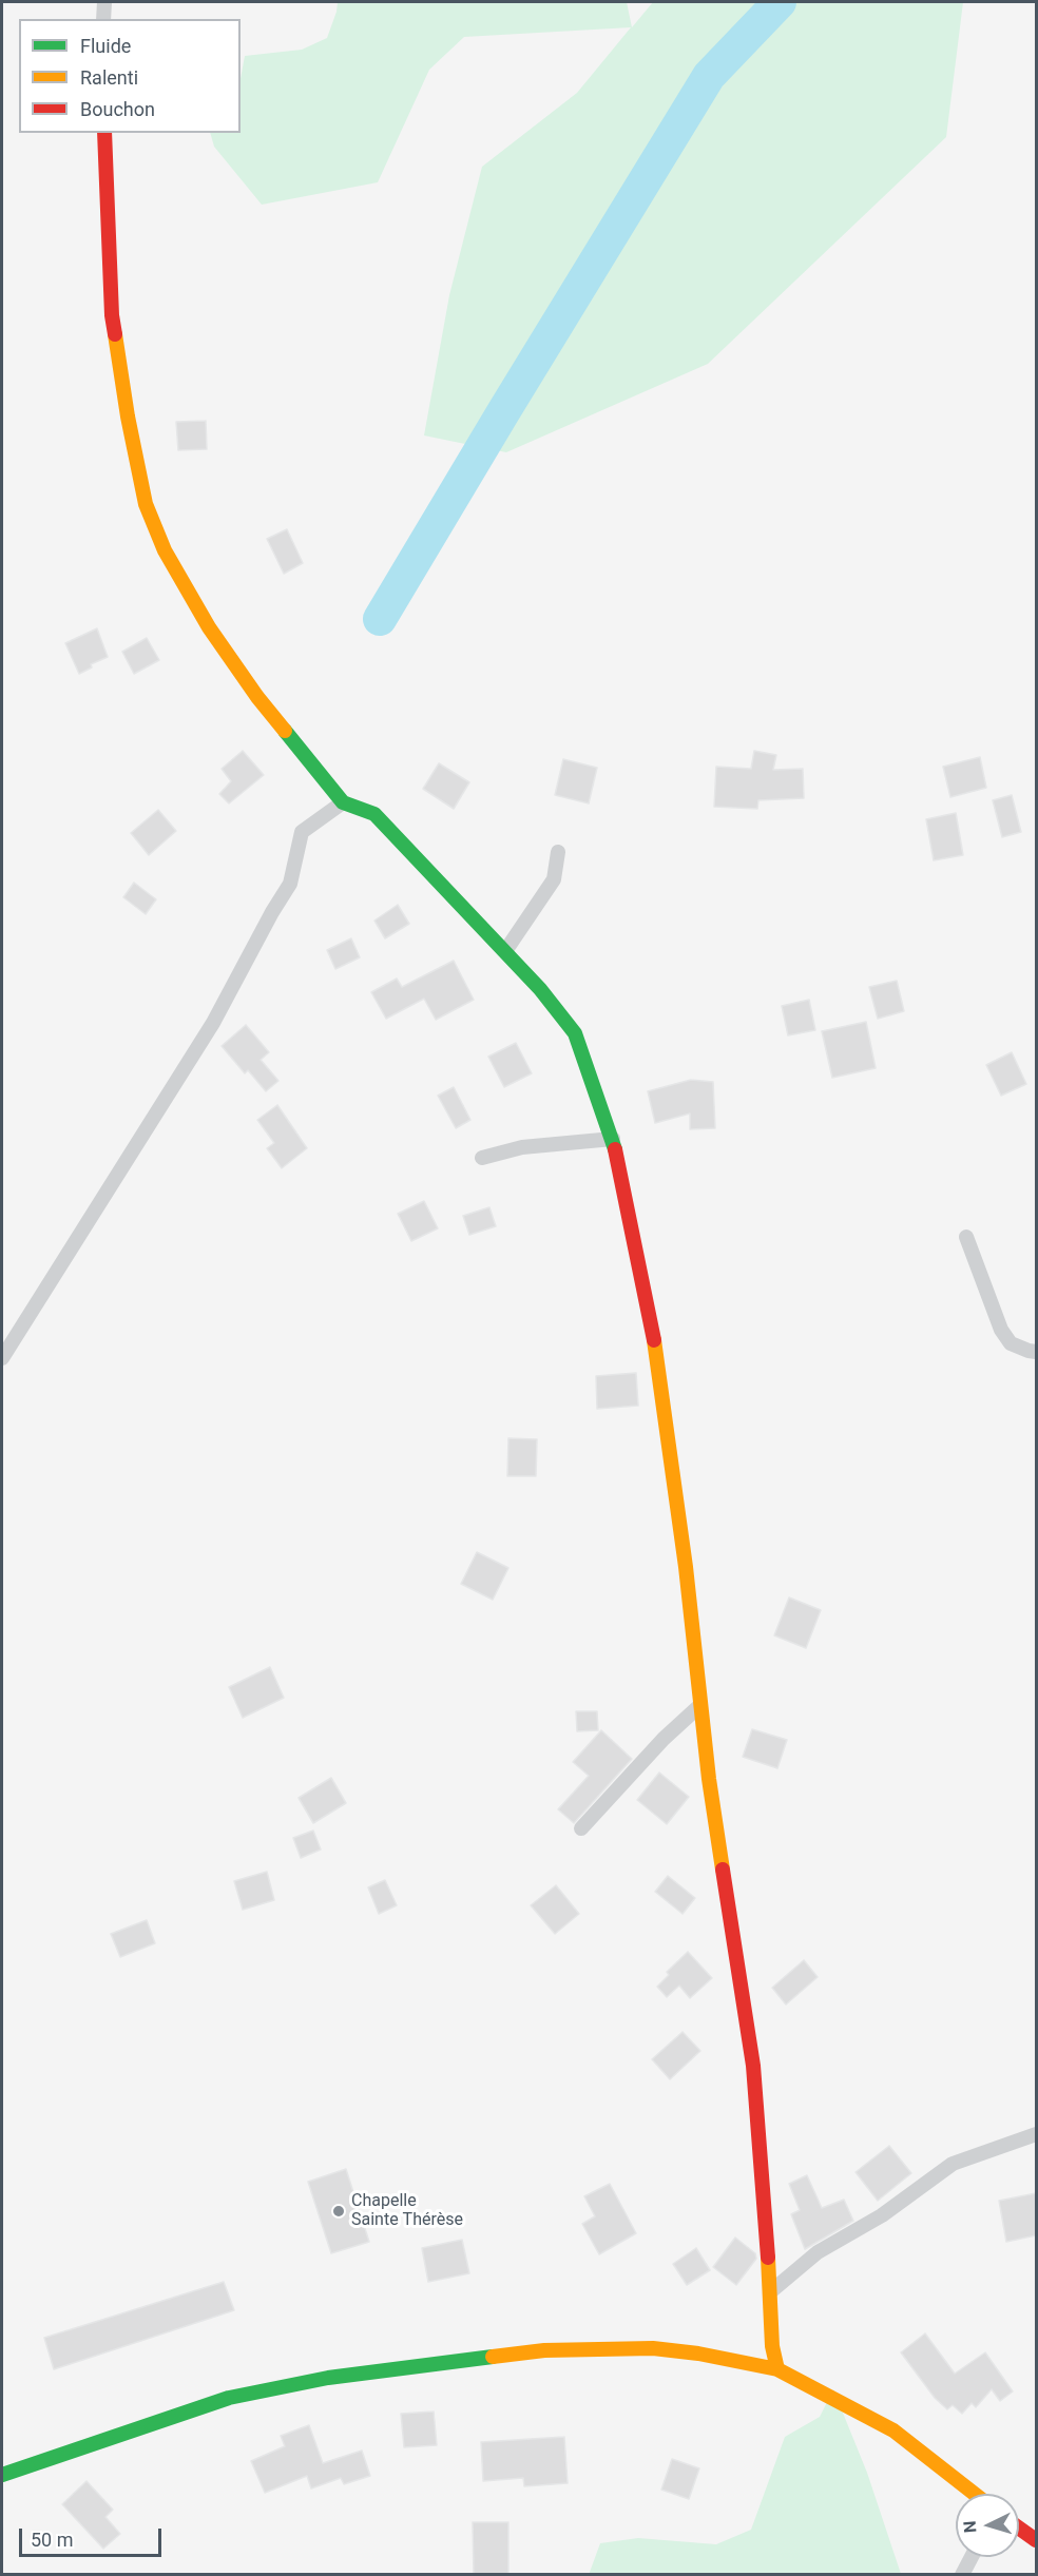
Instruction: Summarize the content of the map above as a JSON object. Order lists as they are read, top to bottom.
{
  "places": ["Chapelle Sainte Thérèse"],
  "legend": ["Fluide", "Ralenti", "Bouchon"],
  "scale_bar": "50 m",
  "north": "left"
}
